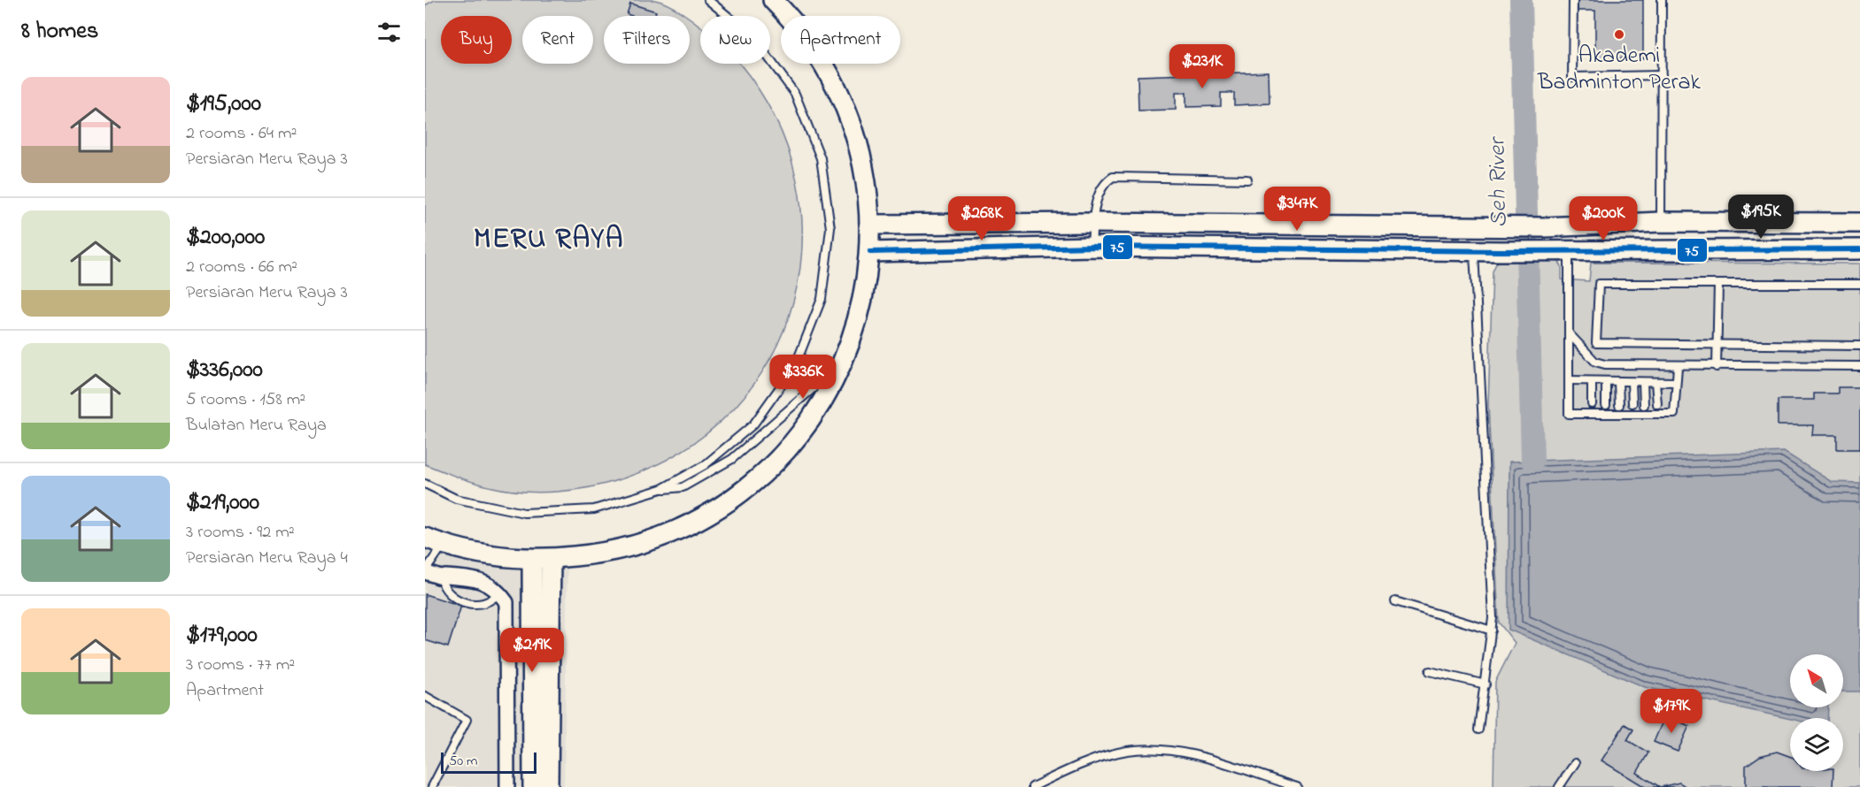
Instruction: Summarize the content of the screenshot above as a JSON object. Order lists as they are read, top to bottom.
{
  "districts": ["MERU RAYA"],
  "water": ["Seh River"],
  "places": ["Akademi Badminton Perak"],
  "lines": ["transit line 75"],
  "scale_bar": "50 m",
  "north": "top left",
  "page": {
    "heading": "8 homes",
    "chip": [
      "Buy",
      "Rent",
      "Filters",
      "New",
      "Apartment"
    ],
    "price": [
      "$231K",
      "$347K",
      "$195K",
      "$268K",
      "$200K",
      "$336K",
      "$219K",
      "$179K"
    ],
    "list": [
      {
        "name": "$195,000",
        "note": "2 rooms · 64 m² · Persiaran Meru Raya 3"
      },
      {
        "name": "$200,000",
        "note": "2 rooms · 66 m² · Persiaran Meru Raya 3"
      },
      {
        "name": "$336,000",
        "note": "5 rooms · 158 m² · Bulatan Meru Raya"
      },
      {
        "name": "$219,000",
        "note": "3 rooms · 92 m² · Persiaran Meru Raya 4"
      },
      {
        "name": "$179,000",
        "note": "3 rooms · 77 m² · Apartment"
      }
    ],
    "scale": "50 m"
  }
}
